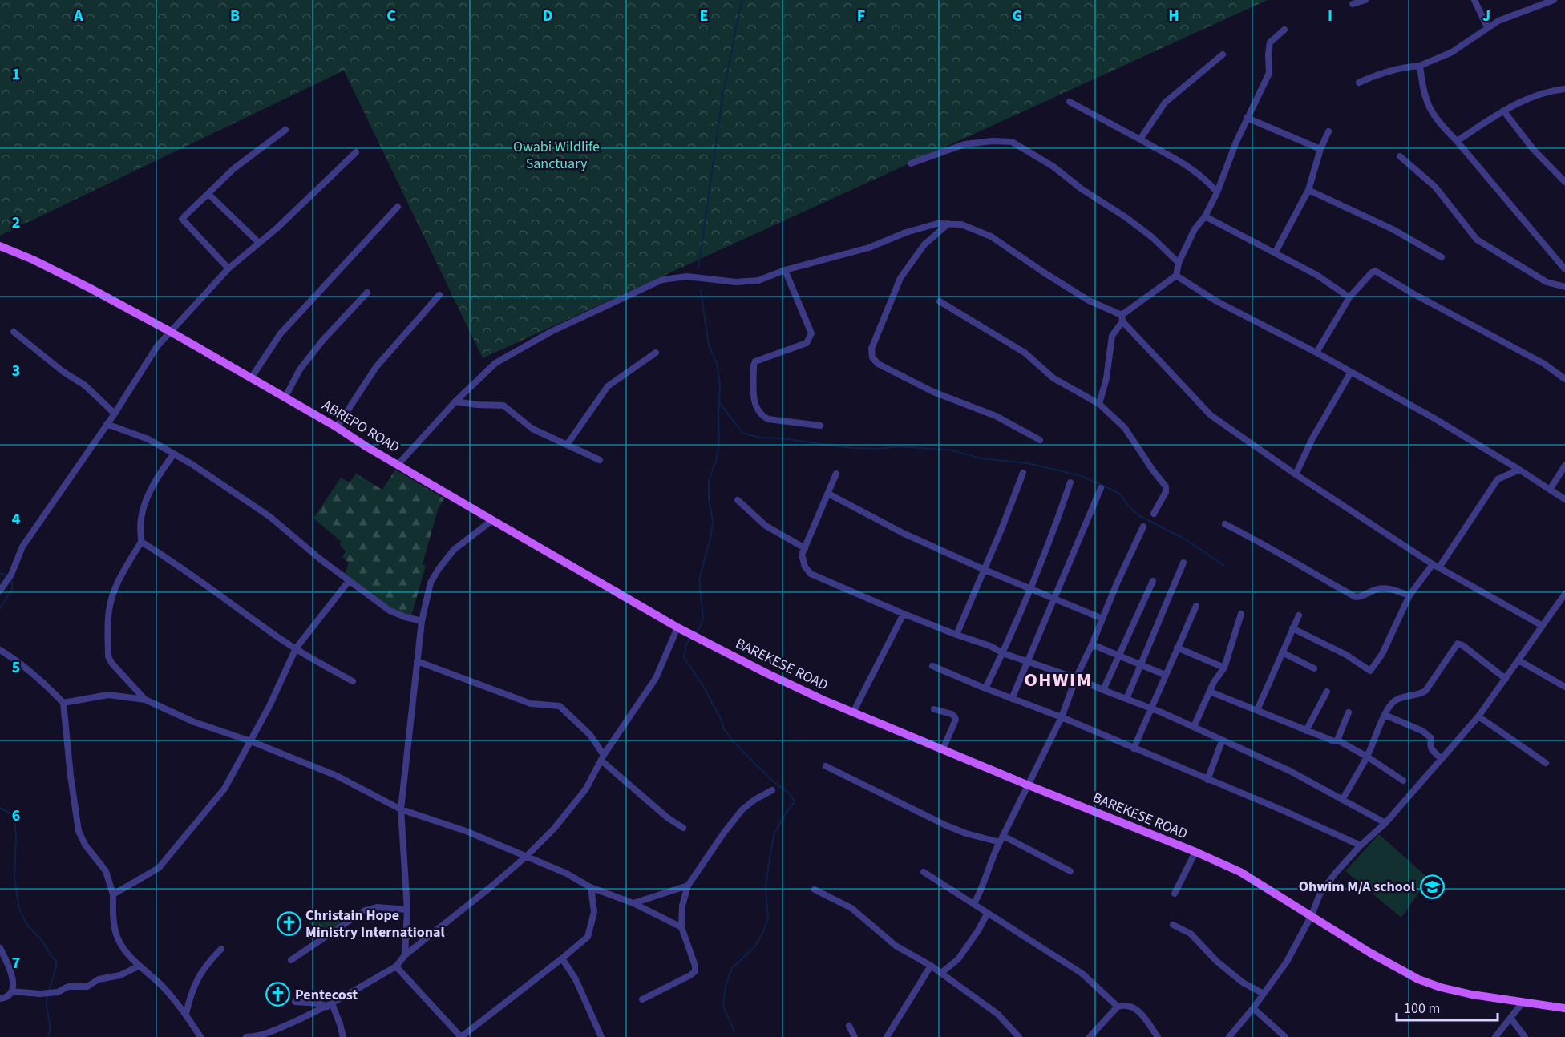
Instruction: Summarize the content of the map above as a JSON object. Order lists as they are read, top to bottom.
{
  "streets": {
    "main road": ["ABREPO ROAD", "BAREKESE ROAD"]
  },
  "crossings": [
    ["ABREPO ROAD", "BAREKESE ROAD"]
  ],
  "districts": ["OHWIM"],
  "parks": ["Owabi Wildlife Sanctuary"],
  "places": {
    "school or university": ["Ohwim M/A school"],
    "church": ["Christain Hope Ministry International", "Pentecost"]
  },
  "scale_bar": "100 m",
  "grid": {
    "columns": [
      "A",
      "B",
      "C",
      "D",
      "E",
      "F",
      "G",
      "H",
      "I",
      "J"
    ],
    "rows": [
      "1",
      "2",
      "3",
      "4",
      "5",
      "6",
      "7"
    ]
  }
}
